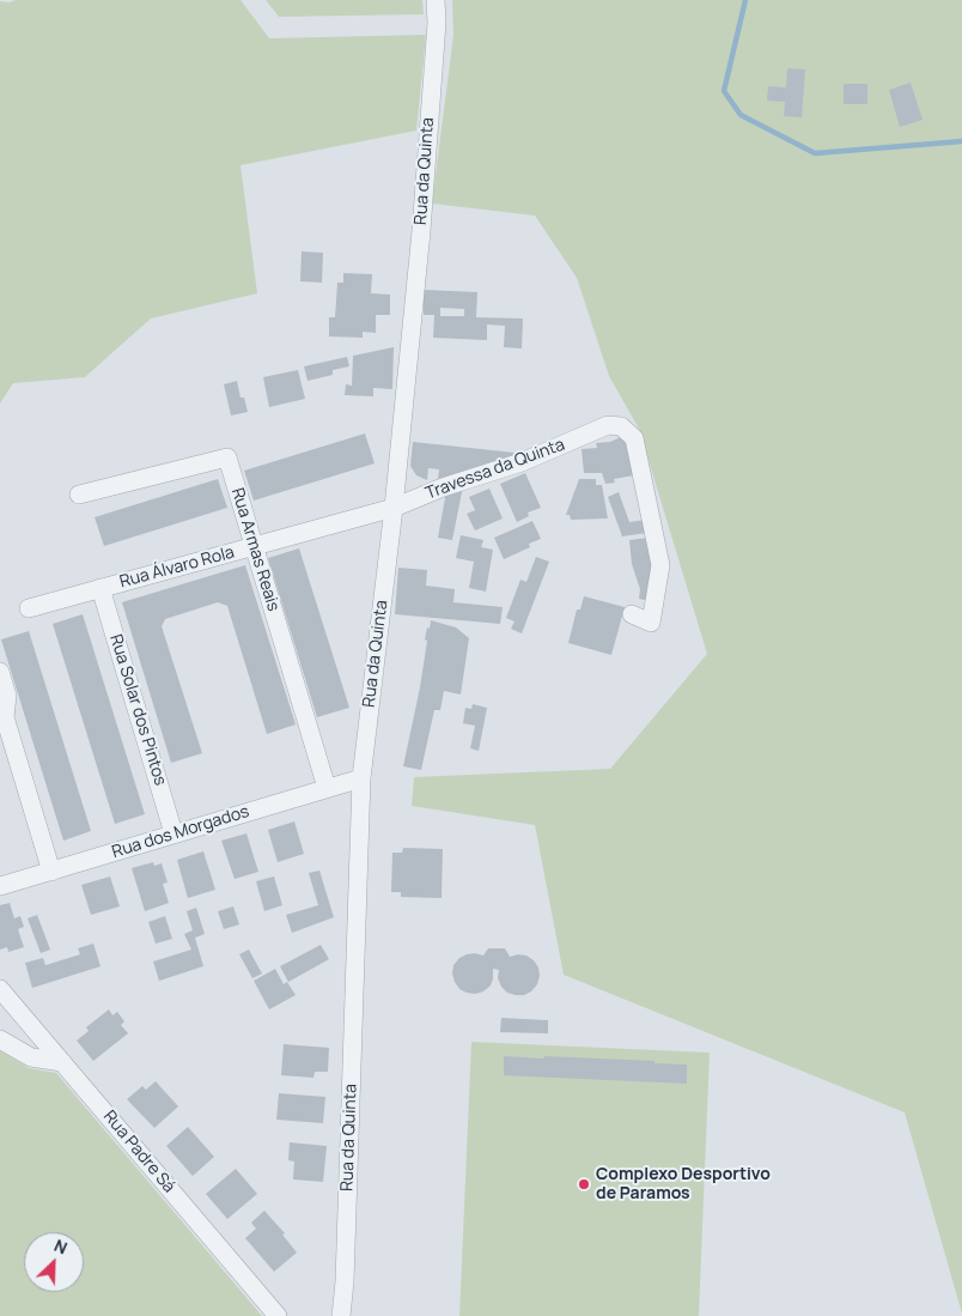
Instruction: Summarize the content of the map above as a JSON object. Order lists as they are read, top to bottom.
{
  "streets": {
    "street": [
      "Rua da Quinta",
      "Travessa da Quinta",
      "Rua Armas Reais",
      "Rua Álvaro Rola",
      "Rua Solar dos Pintos",
      "Rua dos Morgados",
      "Rua Padre Sá"
    ]
  },
  "crossings": [
    ["Rua da Quinta", "Travessa da Quinta"],
    ["Rua da Quinta", "Rua Álvaro Rola"],
    ["Rua da Quinta", "Rua dos Morgados"],
    ["Travessa da Quinta", "Rua Álvaro Rola"],
    ["Rua Armas Reais", "Rua Álvaro Rola"],
    ["Rua Armas Reais", "Rua dos Morgados"],
    ["Rua Álvaro Rola", "Rua Solar dos Pintos"],
    ["Rua Solar dos Pintos", "Rua dos Morgados"]
  ],
  "places": ["Complexo Desportivo de Paramos"],
  "north": "top right"
}
